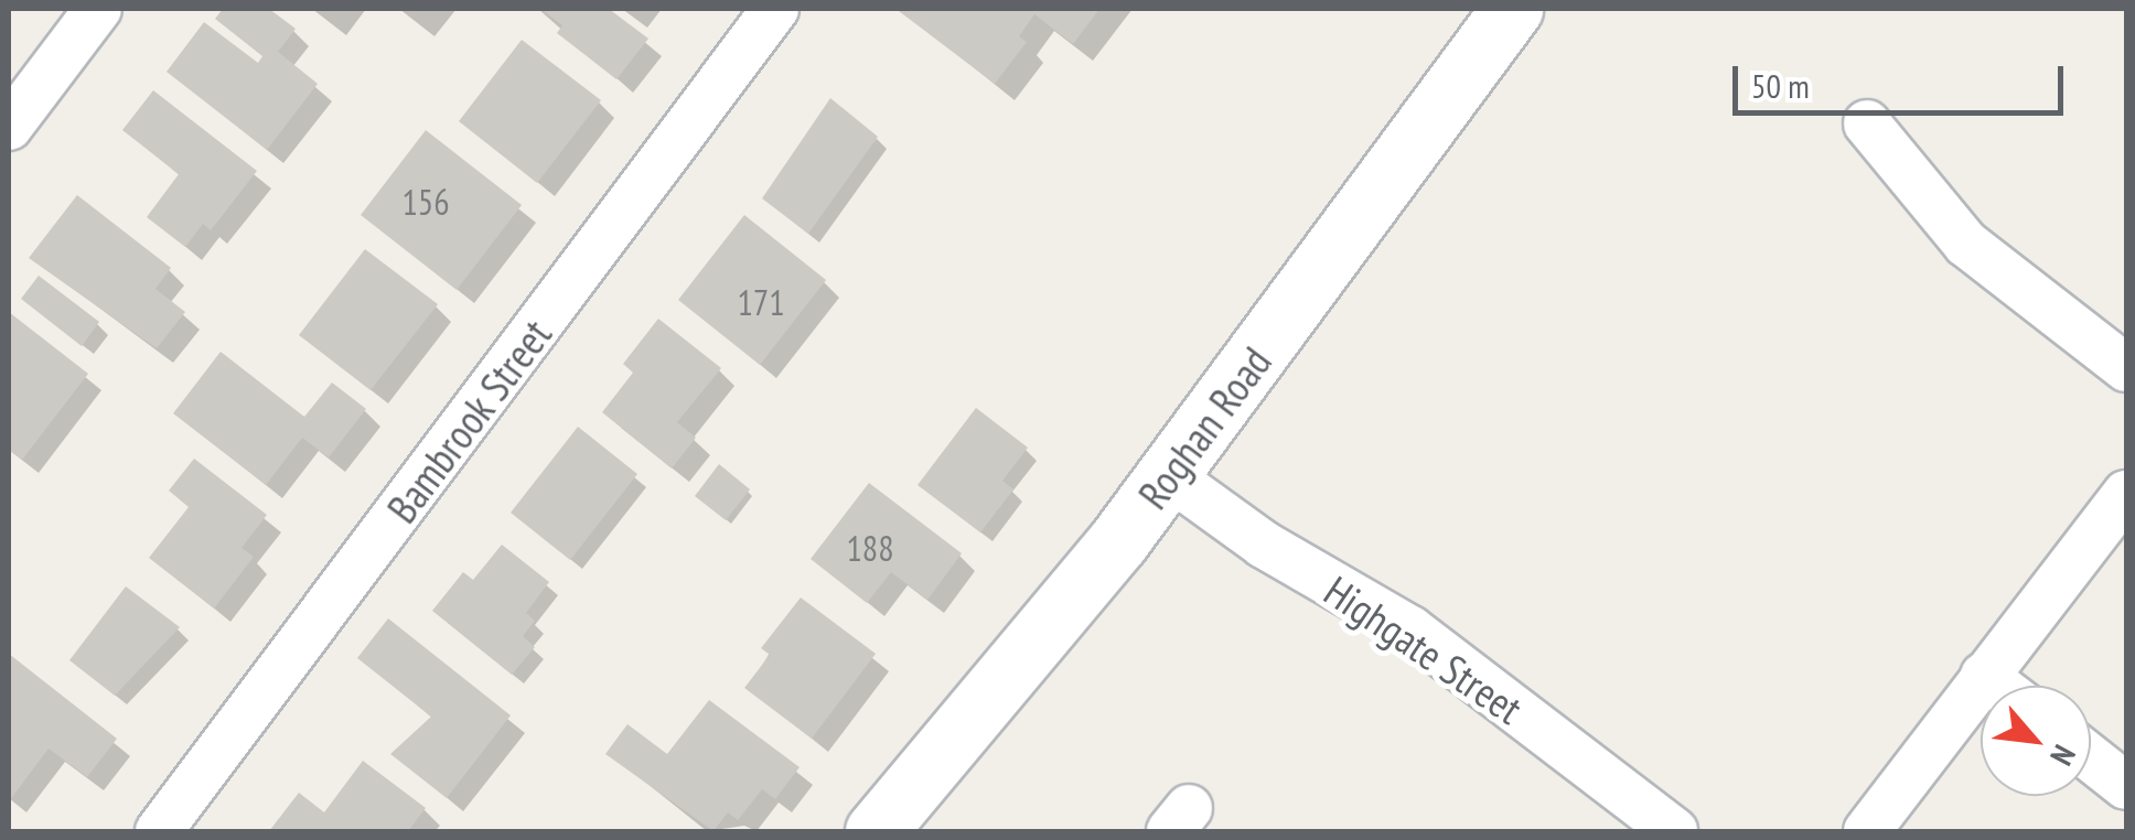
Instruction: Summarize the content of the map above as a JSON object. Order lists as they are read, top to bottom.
{
  "streets": {
    "main road": ["Roghan Road"],
    "street": ["Bambrook Street", "Highgate Street"]
  },
  "crossings": [
    ["Roghan Road", "Highgate Street"]
  ],
  "house_numbers": ["156", "171", "188"],
  "scale_bar": "50 m",
  "north": "bottom right"
}
